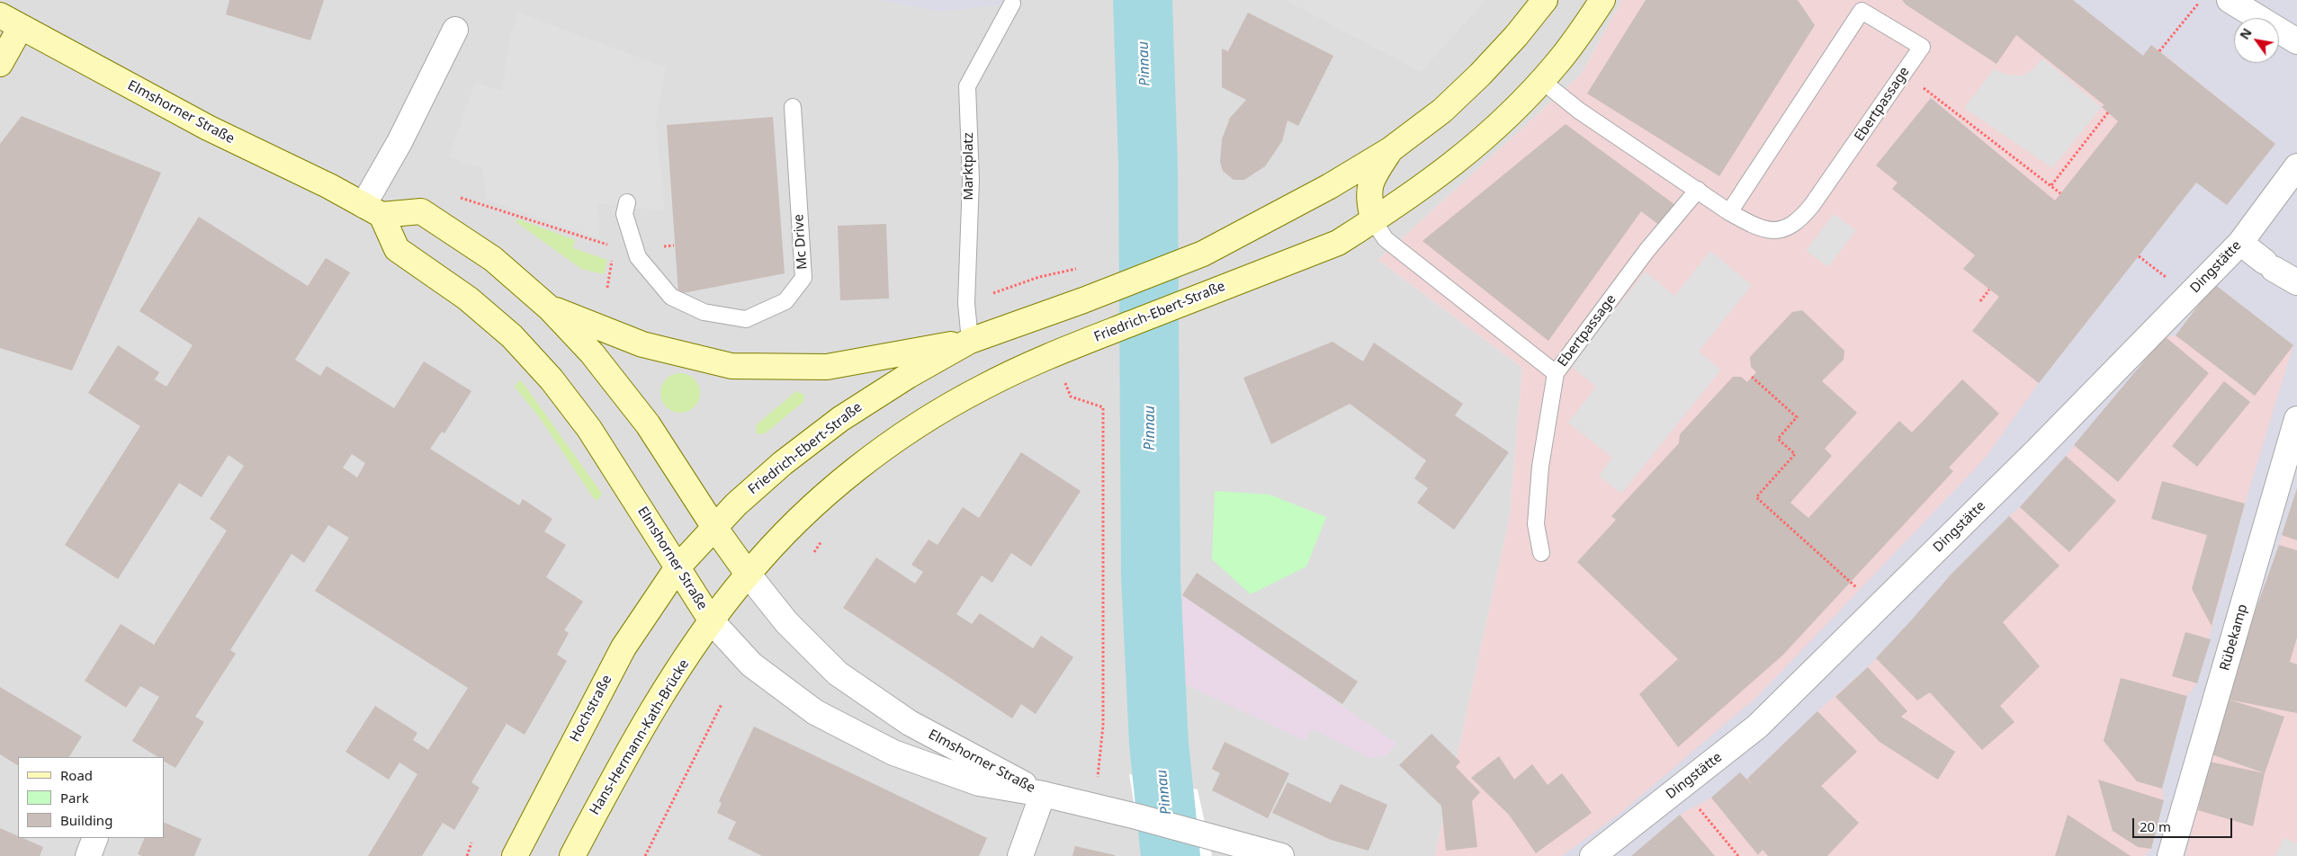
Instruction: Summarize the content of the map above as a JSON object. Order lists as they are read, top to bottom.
{
  "streets": {
    "main road": [
      "Elmshorner Straße",
      "Friedrich-Ebert-Straße",
      "Hochstraße",
      "Hans-Hermann-Kath-Brücke"
    ],
    "street": ["Dingstätte", "Rübekamp"],
    "lane": ["Ebertpassage", "Marktplatz", "Mc Drive"]
  },
  "crossings": [
    ["Ebertpassage", "Friedrich-Ebert-Straße"],
    ["Elmshorner Straße", "Marktplatz"],
    ["Elmshorner Straße", "Friedrich-Ebert-Straße"],
    ["Elmshorner Straße", "Hochstraße"],
    ["Elmshorner Straße", "Hans-Hermann-Kath-Brücke"],
    ["Marktplatz", "Friedrich-Ebert-Straße"],
    ["Friedrich-Ebert-Straße", "Hochstraße"],
    ["Friedrich-Ebert-Straße", "Hans-Hermann-Kath-Brücke"]
  ],
  "water": ["Pinnau"],
  "legend": ["Road", "Park", "Building"],
  "scale_bar": "20 m",
  "north": "top left"
}
